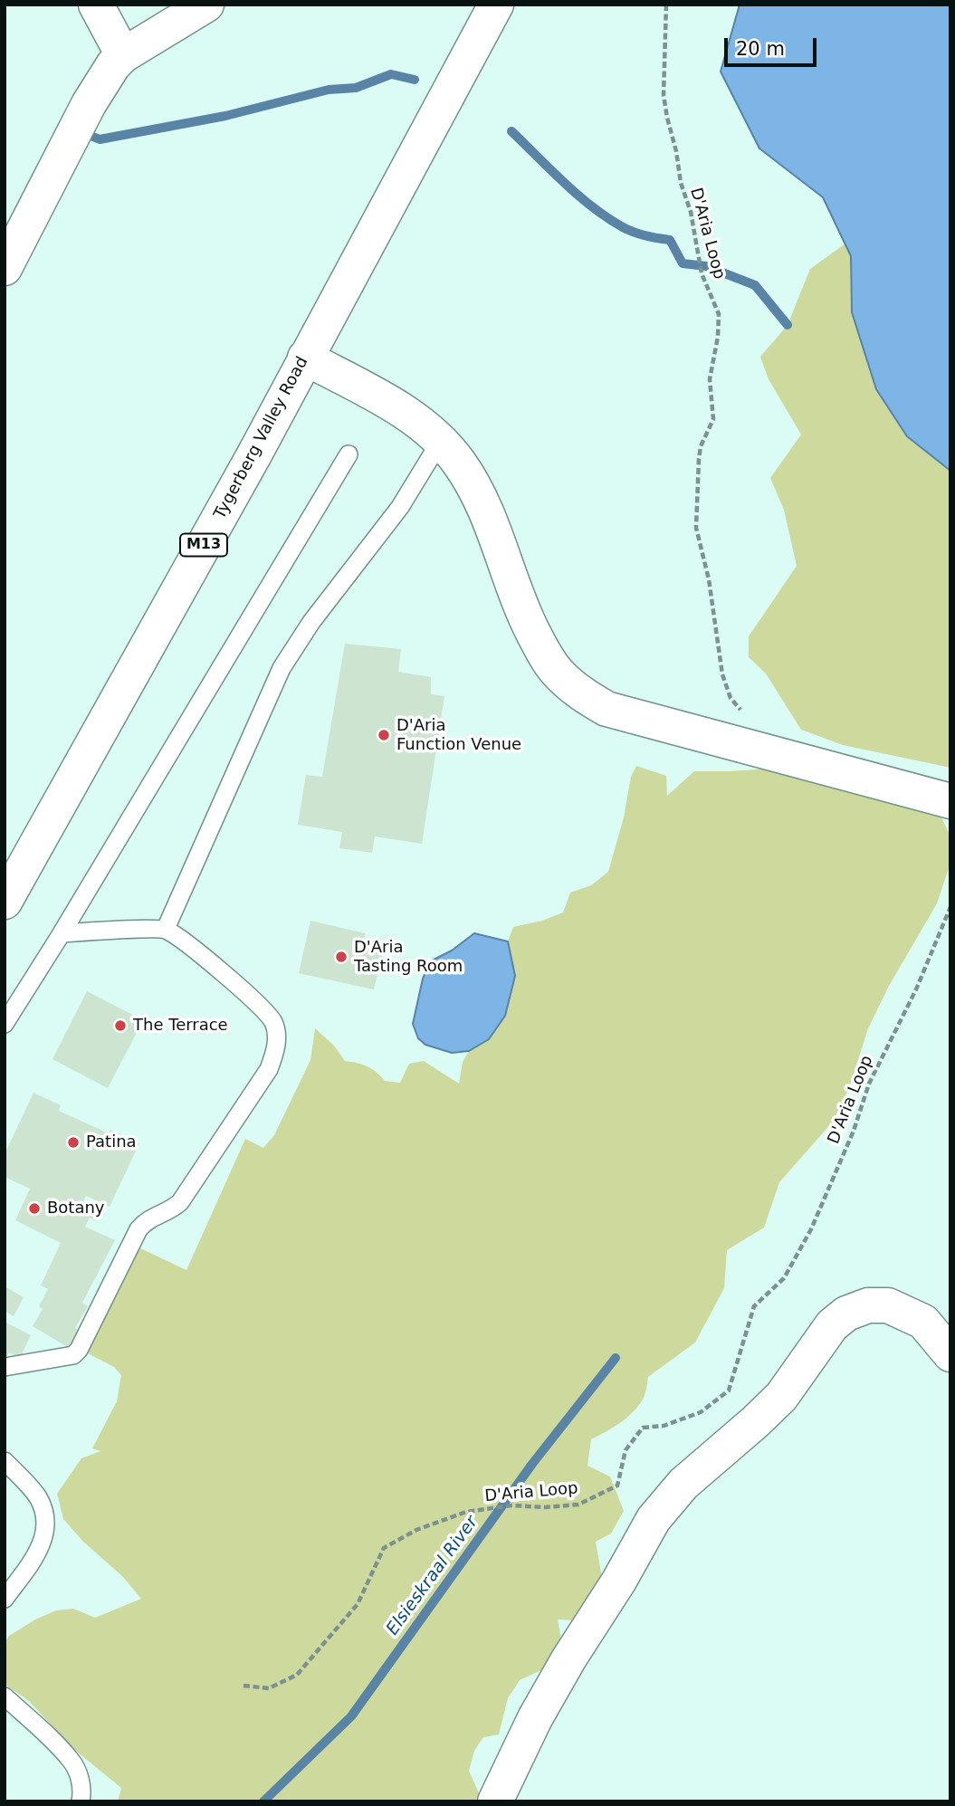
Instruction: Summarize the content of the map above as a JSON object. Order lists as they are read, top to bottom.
{
  "streets": {
    "street": ["Tygerberg Valley Road", "M13"],
    "path": ["D'Aria Loop"]
  },
  "water": ["Elsieskraal River"],
  "places": [
    "D'Aria Function Venue",
    "D'Aria Tasting Room",
    "The Terrace",
    "Patina",
    "Botany"
  ],
  "scale_bar": "20 m"
}
